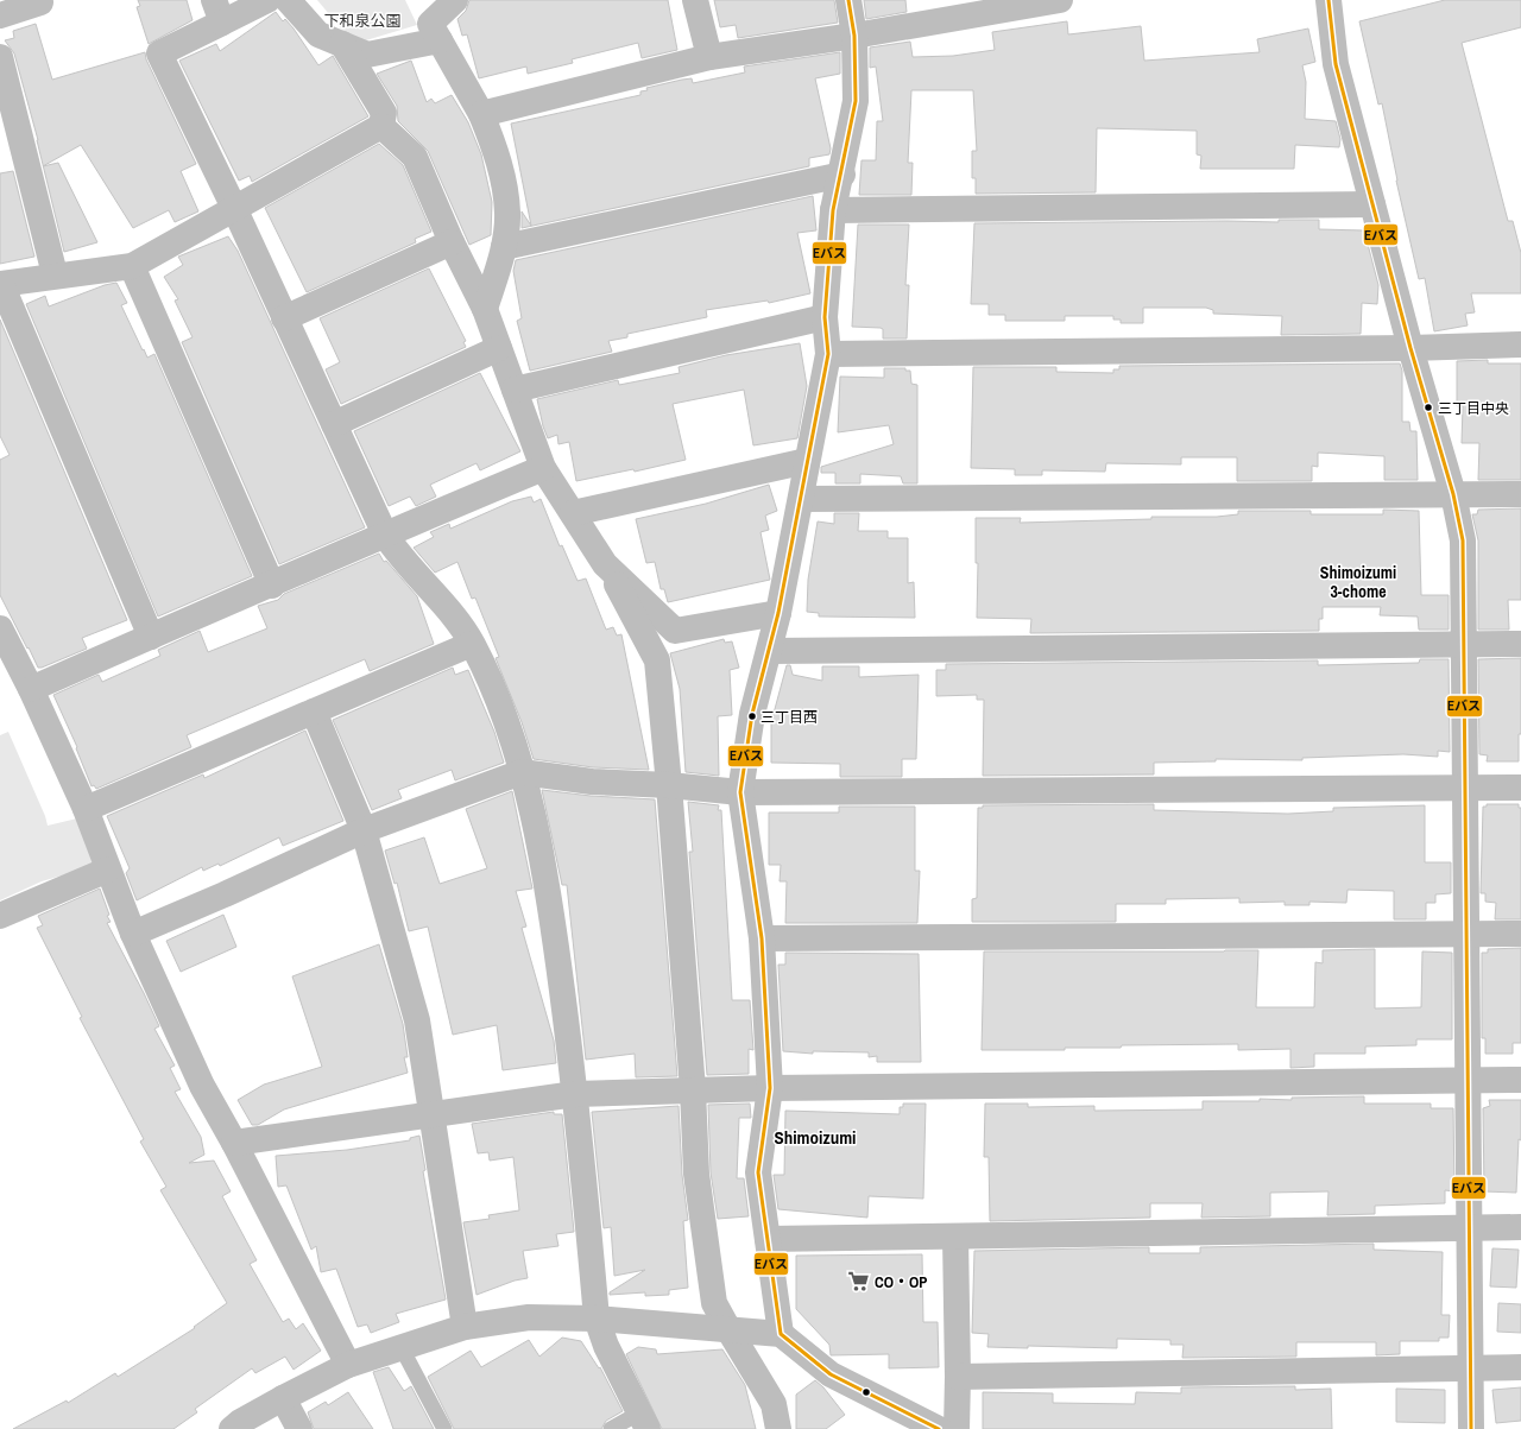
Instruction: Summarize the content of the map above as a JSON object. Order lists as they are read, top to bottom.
{
  "districts": ["Shimoizumi 3-chome", "Shimoizumi"],
  "parks": ["下和泉公園"],
  "places": {
    "other": ["三丁目中央", "三丁目西"],
    "supermarket": ["CO・OP"]
  },
  "lines": ["transit line Eバス"]
}
